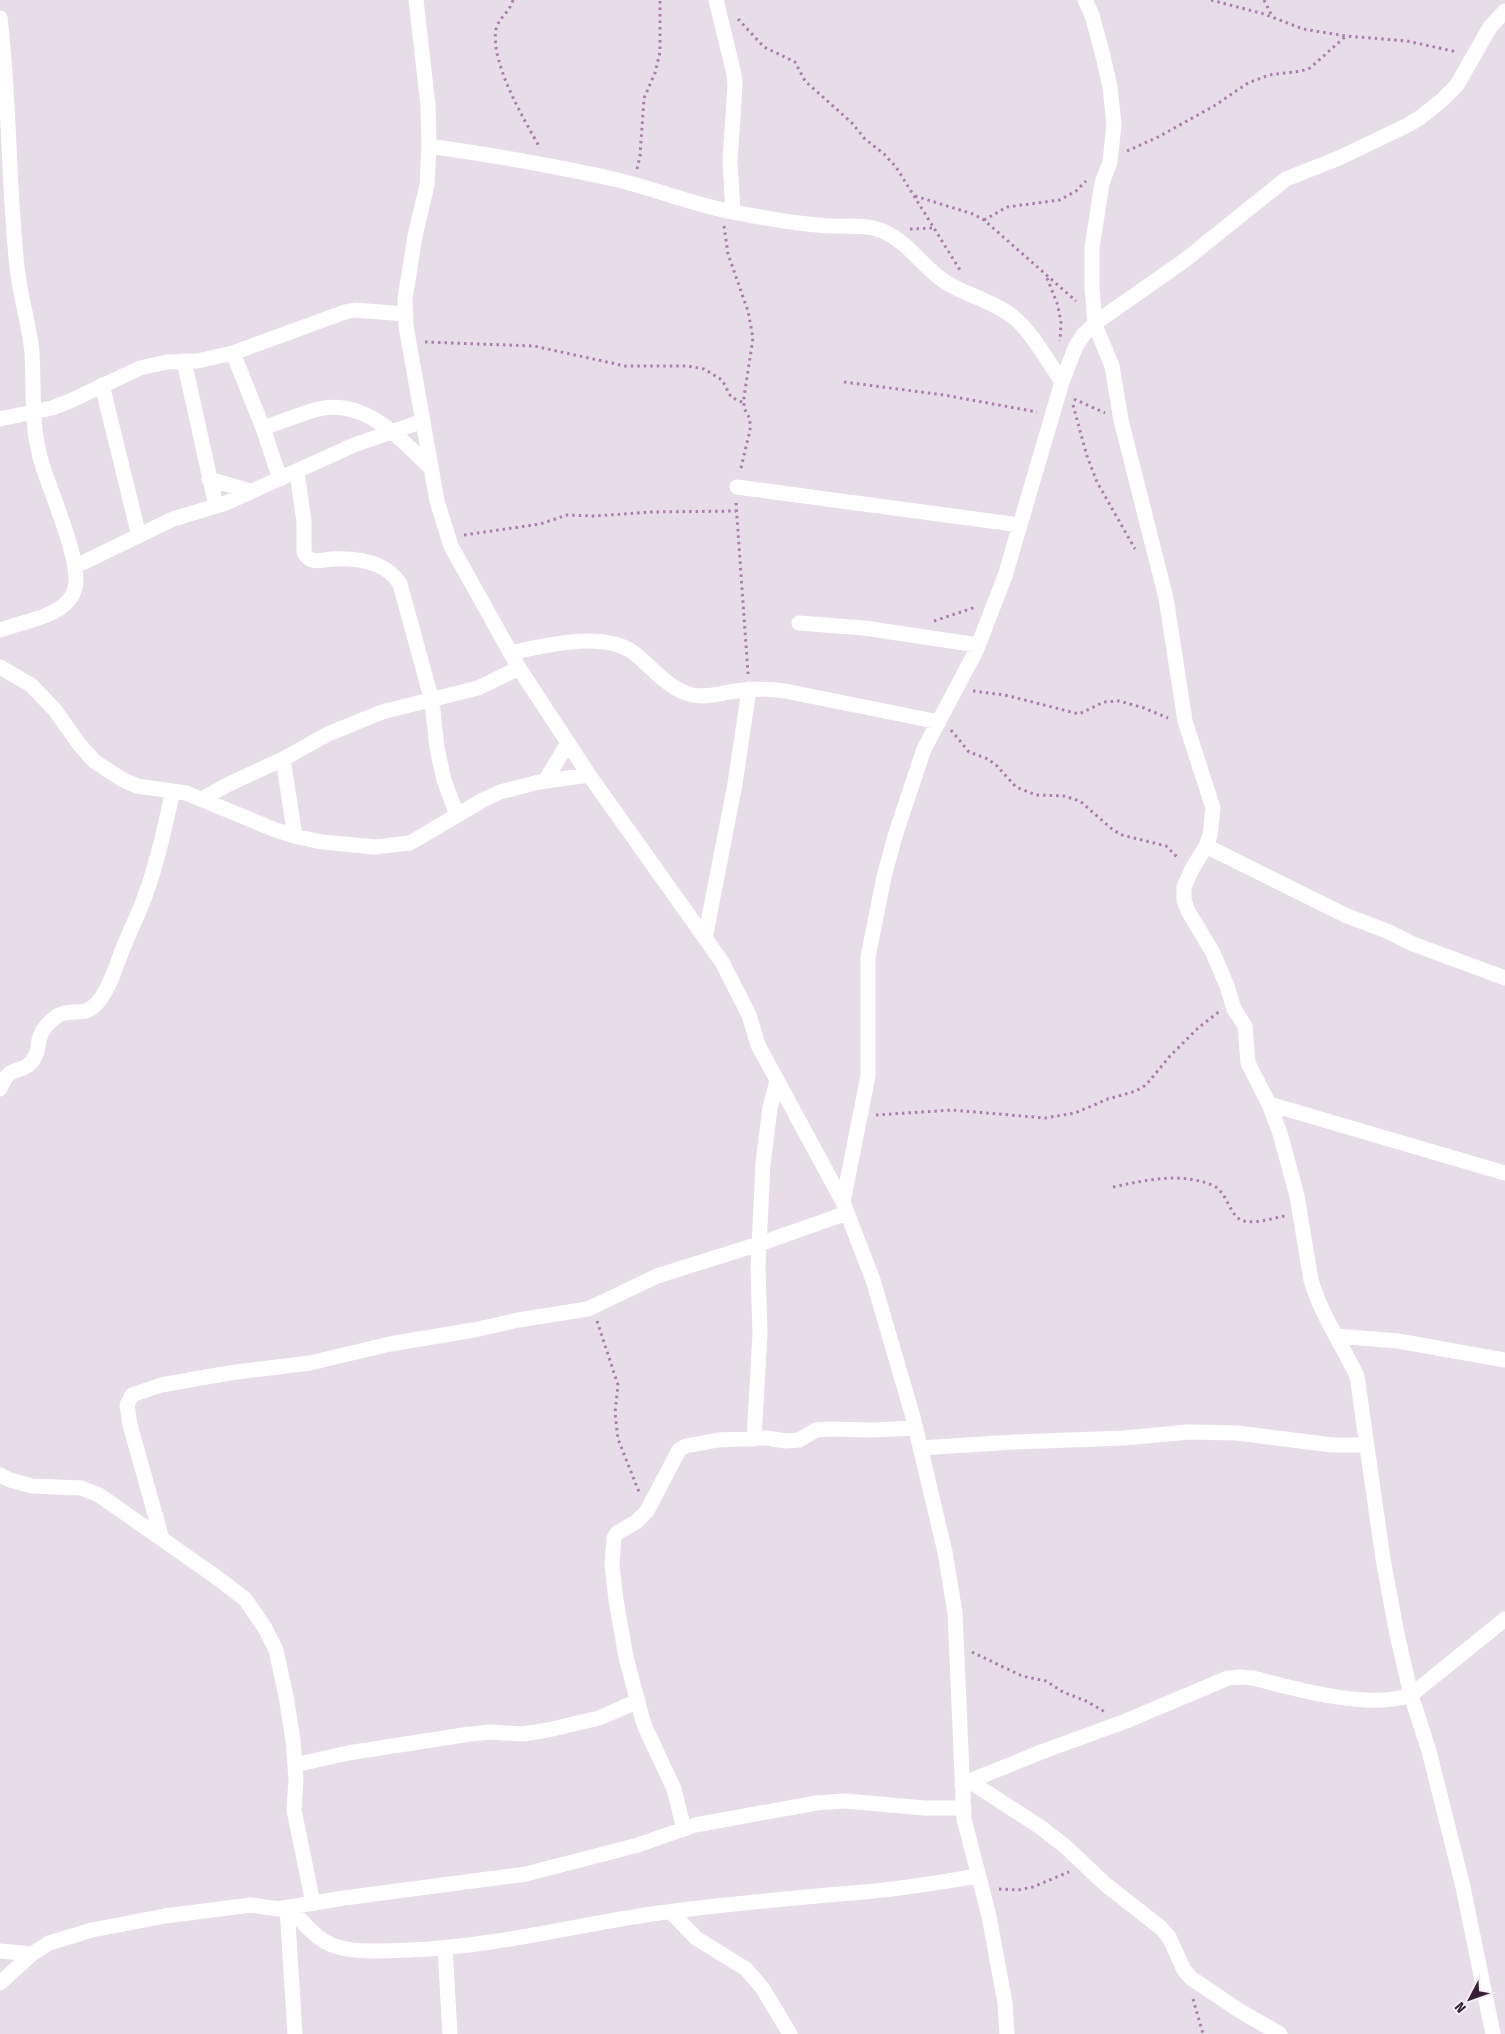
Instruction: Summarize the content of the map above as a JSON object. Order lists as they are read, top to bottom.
{
  "north": "bottom left"
}
